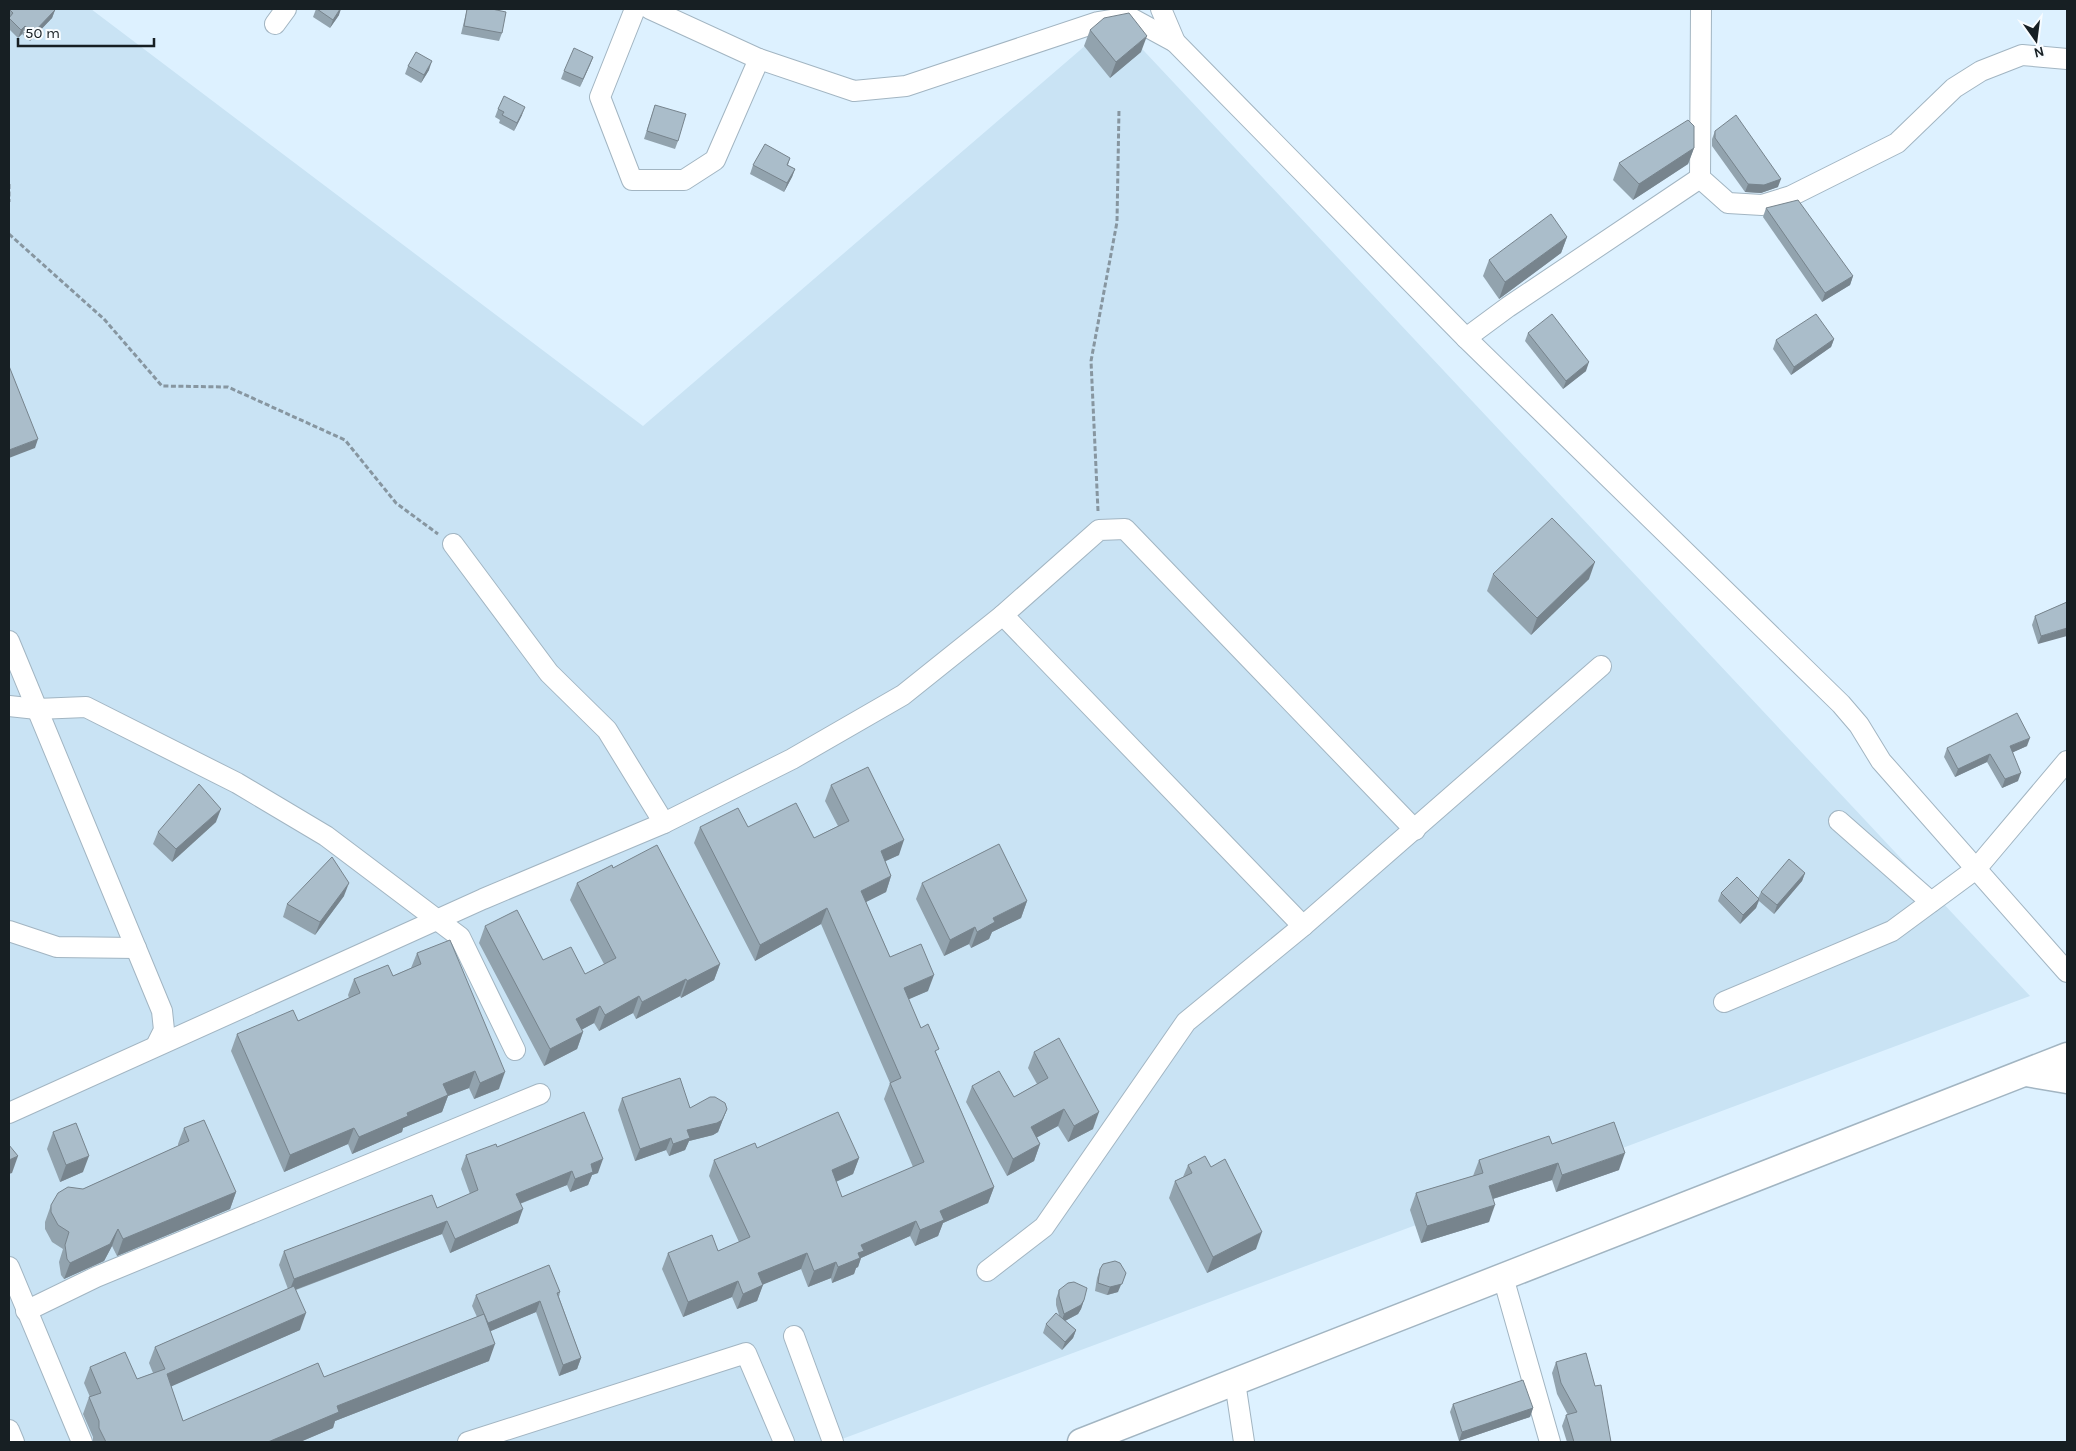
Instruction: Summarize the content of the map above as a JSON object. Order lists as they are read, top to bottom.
{
  "scale_bar": "50 m",
  "north": "bottom"
}
